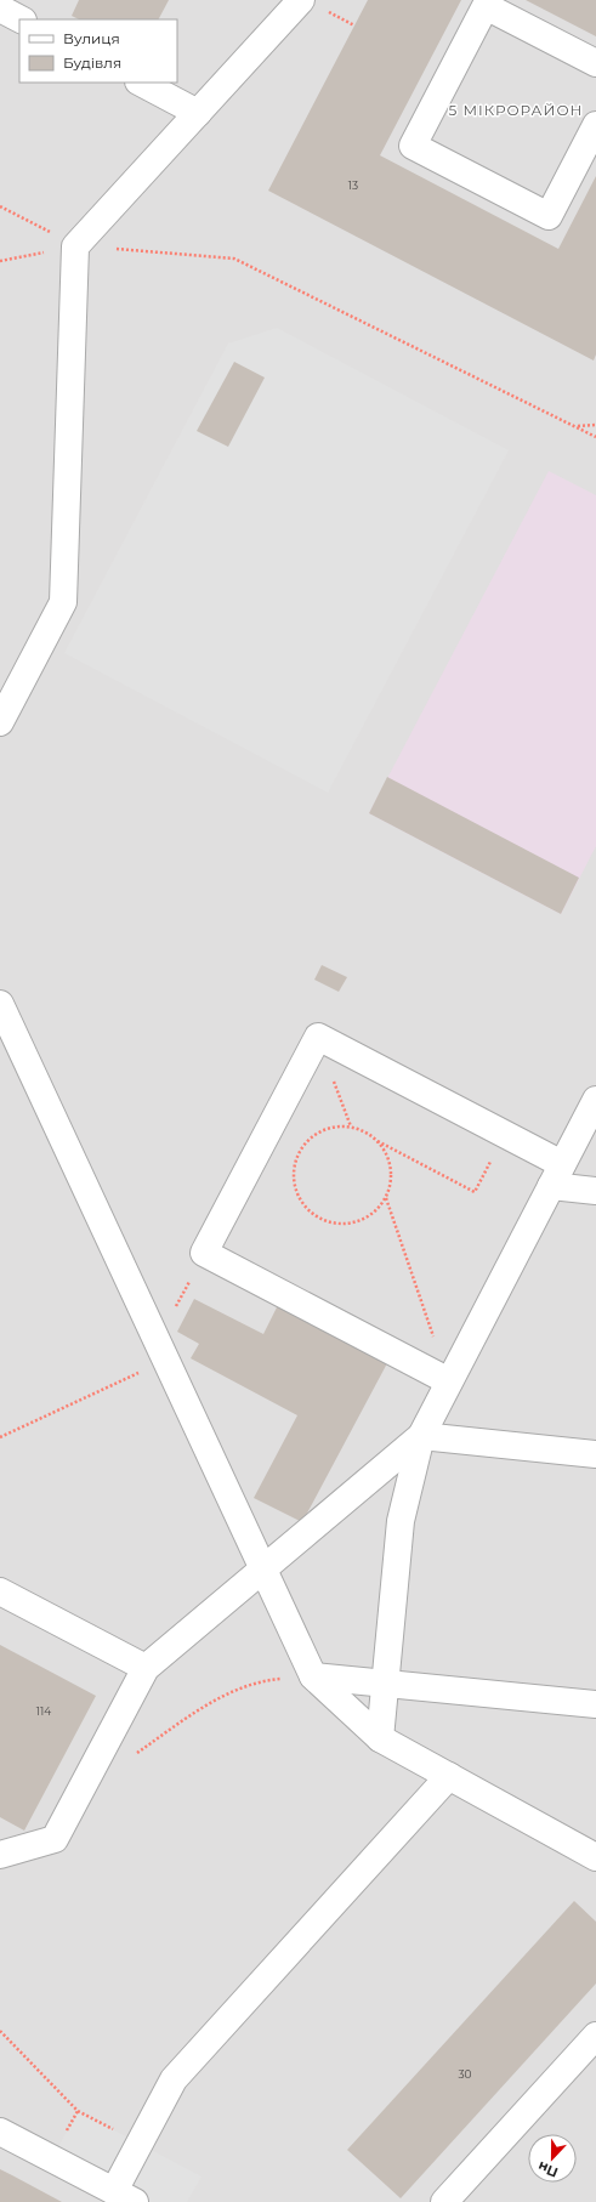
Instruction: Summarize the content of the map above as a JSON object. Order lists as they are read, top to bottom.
{
  "districts": ["5 МІКРОРАЙОН"],
  "house_numbers": ["13", "114", "30"],
  "legend": ["Вулиця", "Будівля"],
  "north": "bottom"
}
